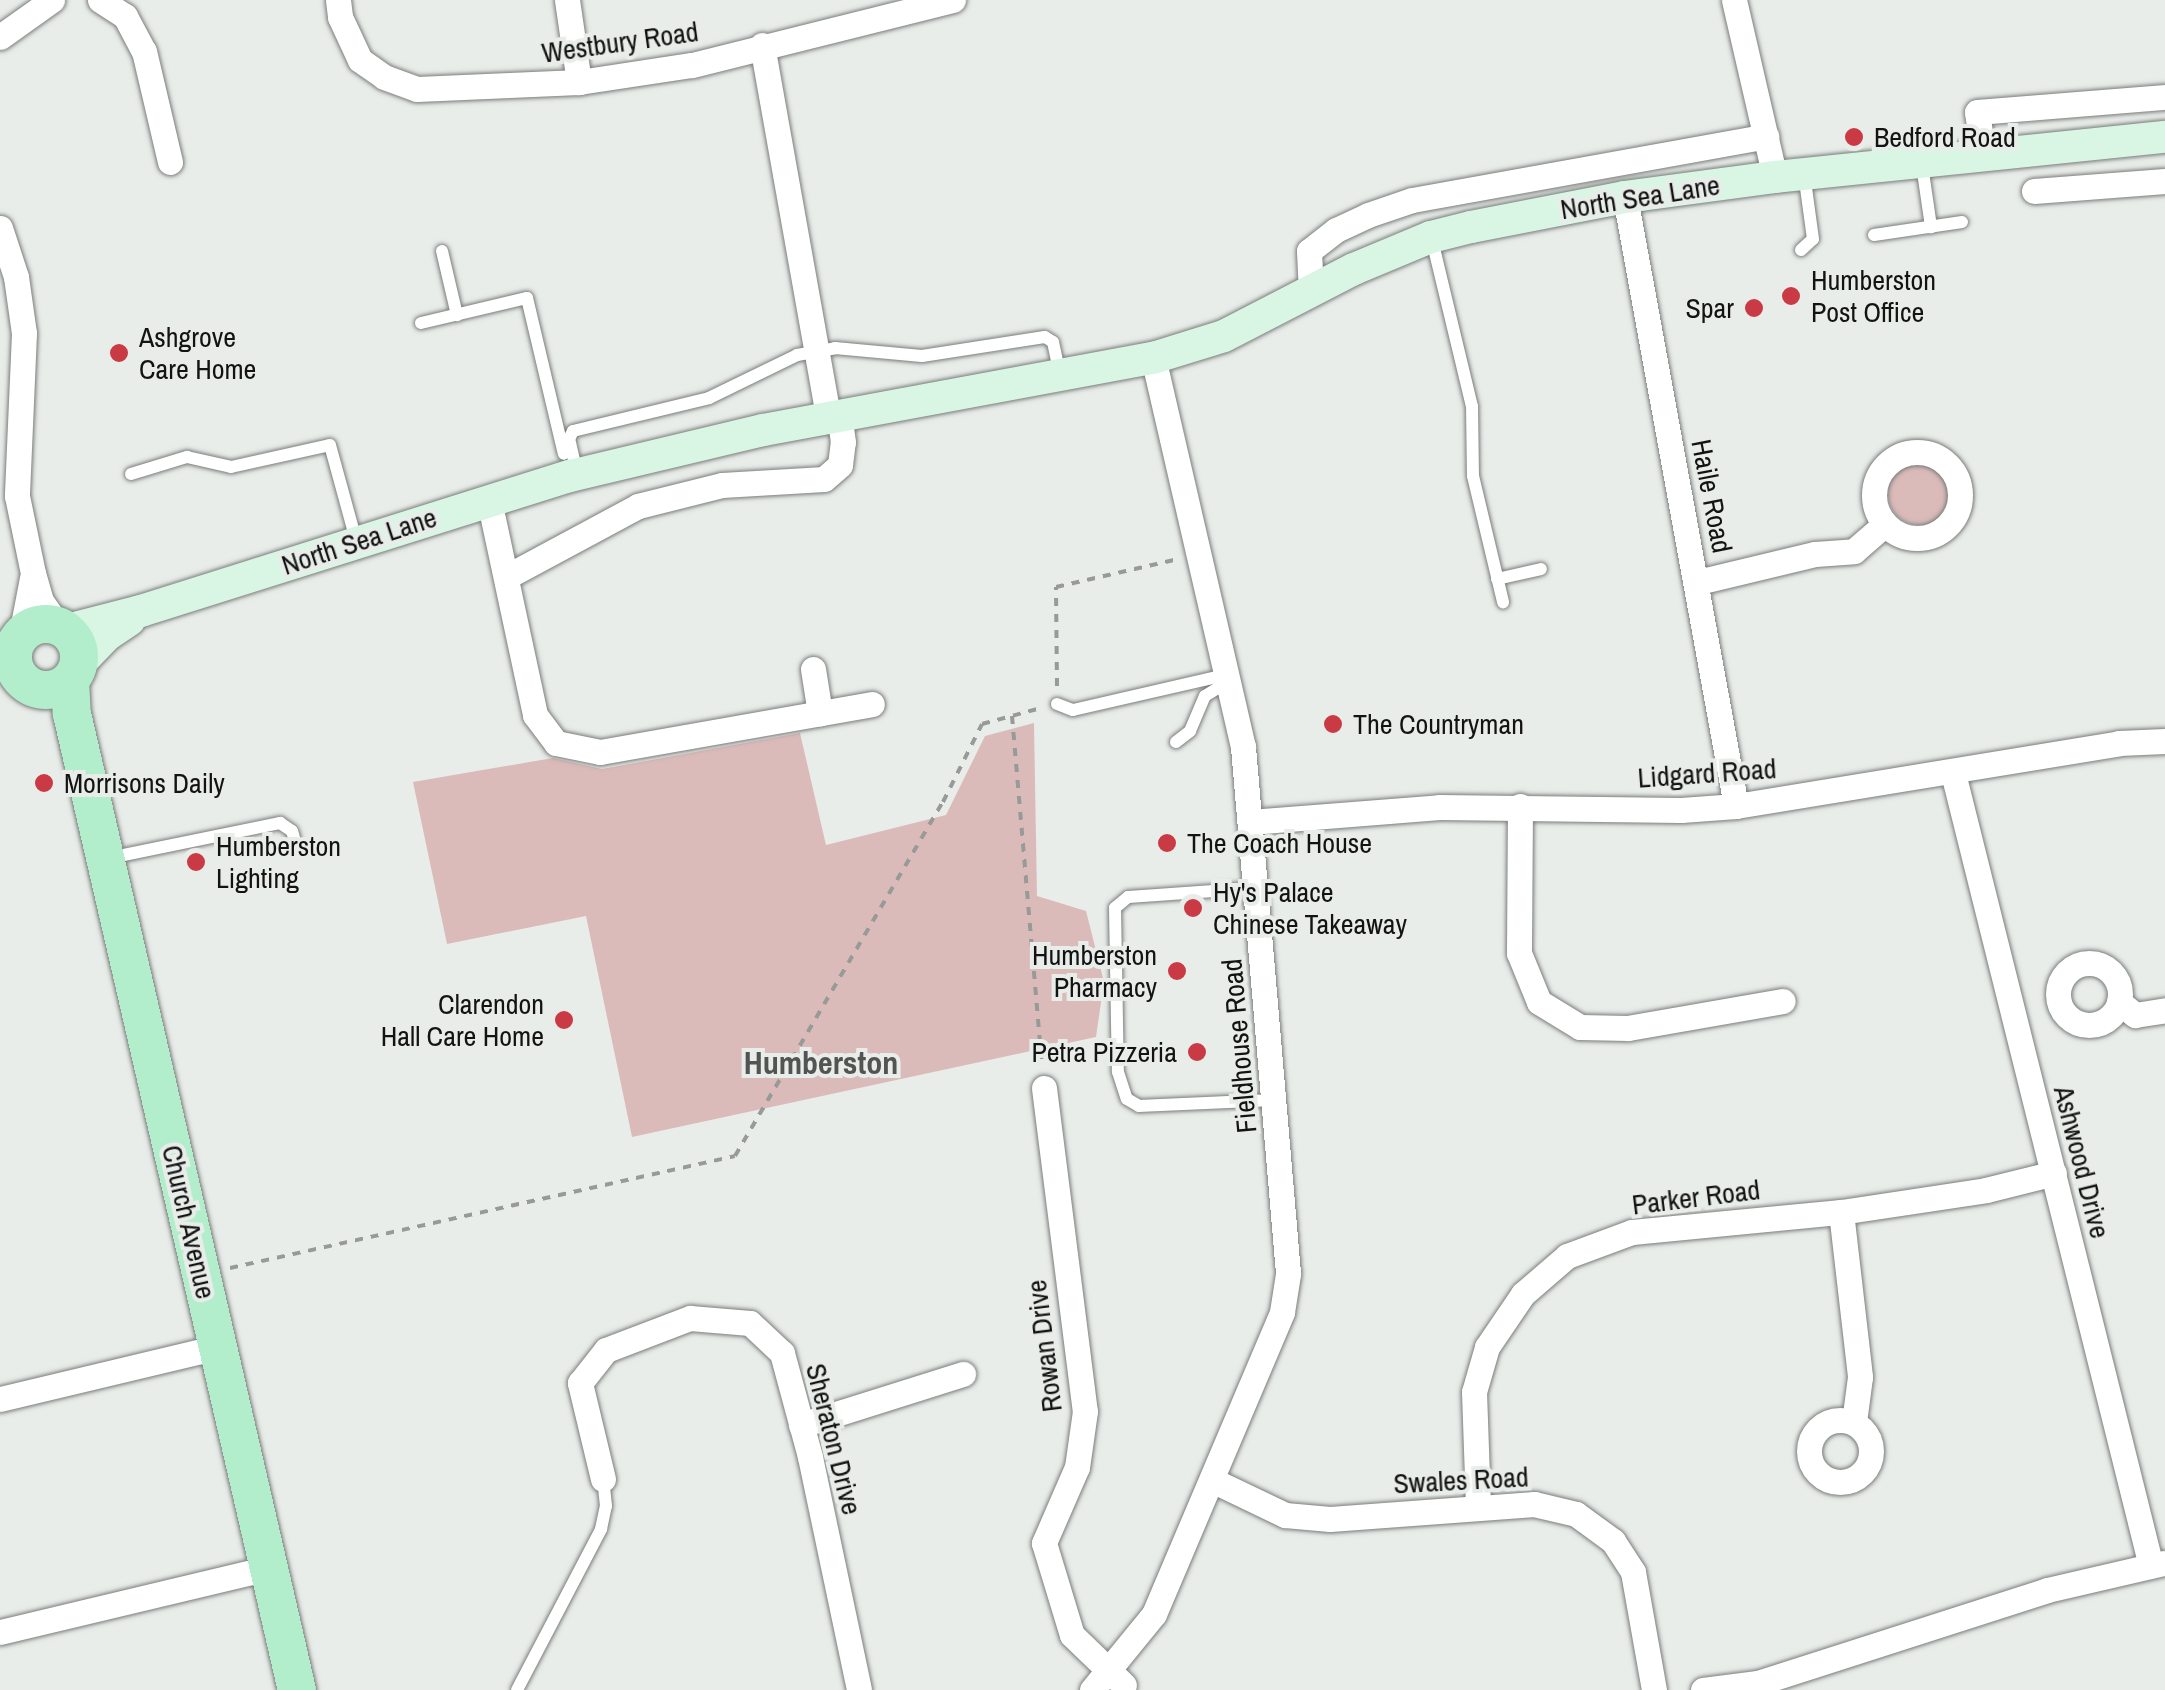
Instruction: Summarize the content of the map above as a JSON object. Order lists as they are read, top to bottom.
{
  "streets": {
    "main road": ["Church Avenue"],
    "street": [
      "Westbury Road",
      "North Sea Lane",
      "Haile Road",
      "Lidgard Road",
      "Fieldhouse Road",
      "Ashwood Drive",
      "Parker Road",
      "Rowan Drive",
      "Sheraton Drive",
      "Swales Road"
    ]
  },
  "crossings": [
    ["North Sea Lane", "Haile Road"],
    ["North Sea Lane", "Fieldhouse Road"],
    ["North Sea Lane", "Church Avenue"],
    ["Haile Road", "Lidgard Road"],
    ["Lidgard Road", "Fieldhouse Road"],
    ["Lidgard Road", "Ashwood Drive"],
    ["Fieldhouse Road", "Rowan Drive"],
    ["Fieldhouse Road", "Swales Road"],
    ["Ashwood Drive", "Parker Road"],
    ["Parker Road", "Swales Road"]
  ],
  "districts": ["Humberston"],
  "places": [
    "Bedford Road",
    "Humberston Post Office",
    "Spar",
    "Ashgrove Care Home",
    "The Countryman",
    "Morrisons Daily",
    "The Coach House",
    "Humberston Lighting",
    "Hy's Palace Chinese Takeaway",
    "Humberston Pharmacy",
    "Clarendon Hall Care Home",
    "Petra Pizzeria"
  ]
}
